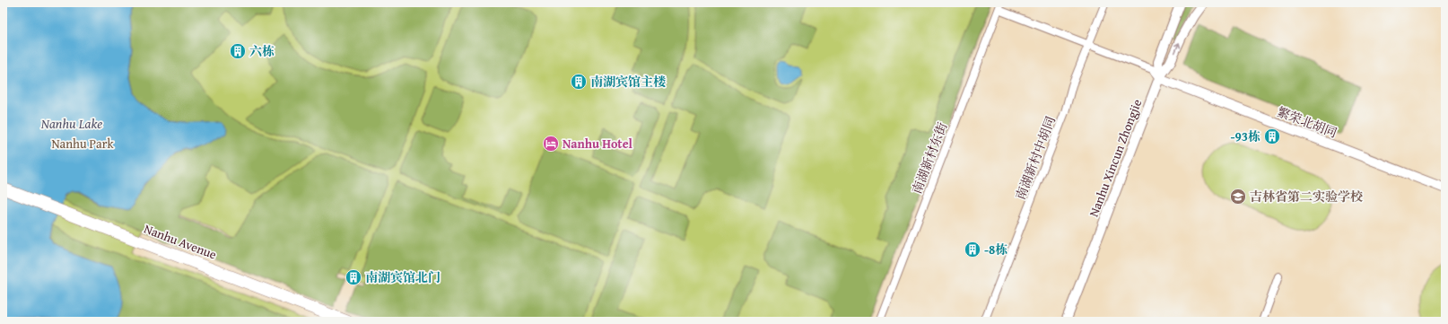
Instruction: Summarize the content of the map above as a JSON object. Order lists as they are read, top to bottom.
{
  "streets": {
    "main road": ["Nanhu Avenue"],
    "street": [
      "繁荣北胡同",
      "南湖新村东街",
      "南湖新村中胡同",
      "Nanhu Xincun Zhongjie"
    ]
  },
  "crossings": [
    ["繁荣北胡同", "Nanhu Xincun Zhongjie"]
  ],
  "water": ["Nanhu Lake"],
  "parks": ["Nanhu Park"],
  "places": {
    "building": [
      "六栋",
      "南湖宾馆主楼",
      "-93栋",
      "-8栋",
      "南湖宾馆北门"
    ],
    "hotel": ["Nanhu Hotel"],
    "school or university": ["吉林省第二实验学校"]
  }
}
